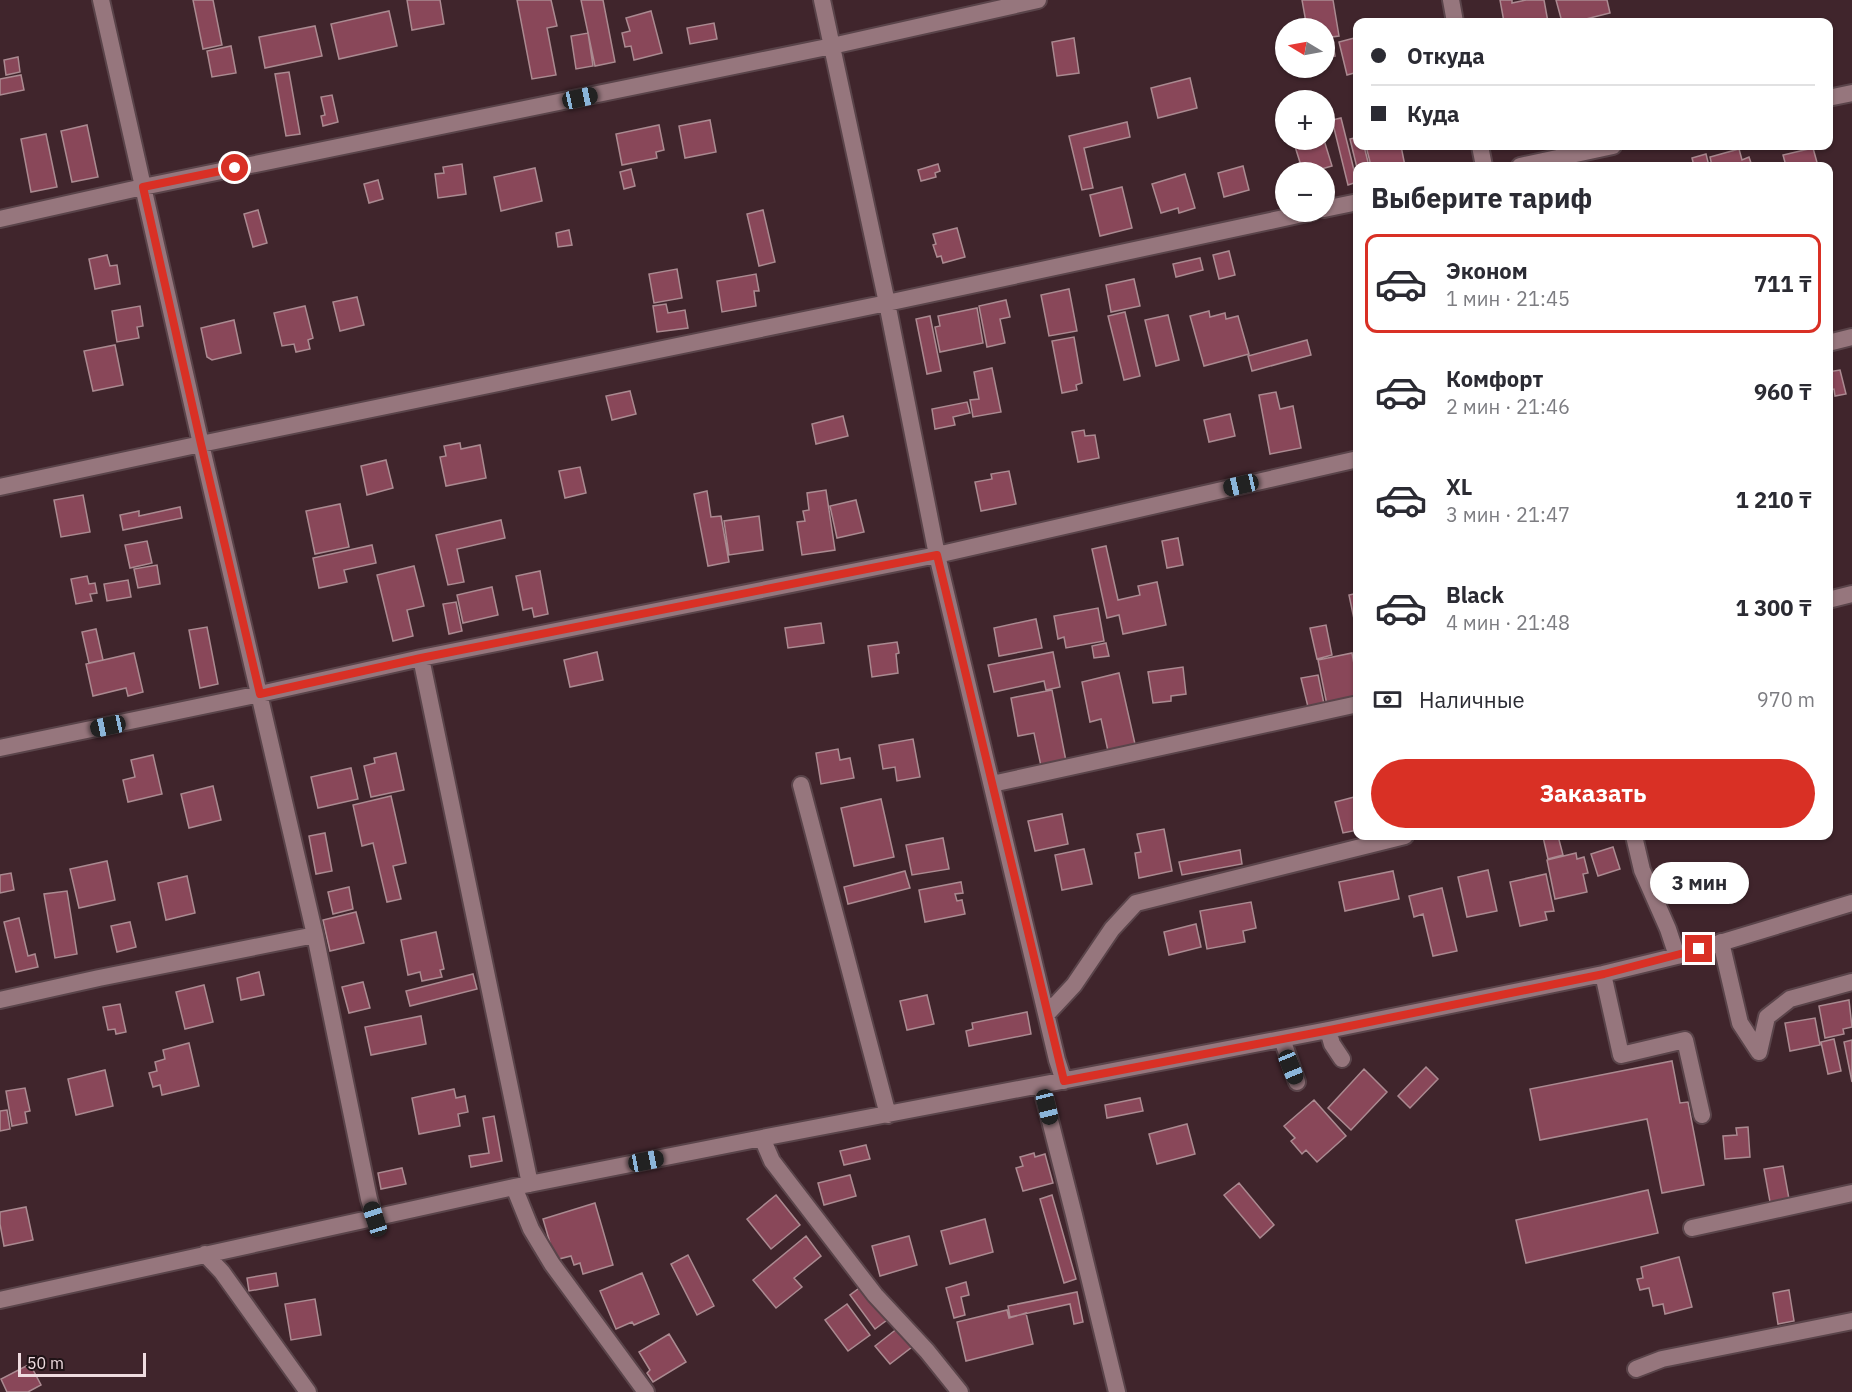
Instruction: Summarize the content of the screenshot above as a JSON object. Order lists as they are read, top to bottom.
{
  "scale_bar": "50 m",
  "north": "left",
  "page": {
    "map_buttons": ["+", "−"],
    "banner": ["Откуда", "Куда"],
    "heading": "Выберите тариф",
    "list": [
      {
        "name": "Эконом",
        "note": "1 мин · 21:45",
        "value": "711 ₸"
      },
      {
        "name": "Комфорт",
        "note": "2 мин · 21:46",
        "value": "960 ₸"
      },
      {
        "name": "XL",
        "note": "3 мин · 21:47",
        "value": "1 210 ₸"
      },
      {
        "name": "Black",
        "note": "4 мин · 21:48",
        "value": "1 300 ₸"
      }
    ],
    "pay": ["Наличные", "970 m"],
    "buttons": "Заказать",
    "bubble": "3 мин",
    "scale": "50 m"
  }
}
